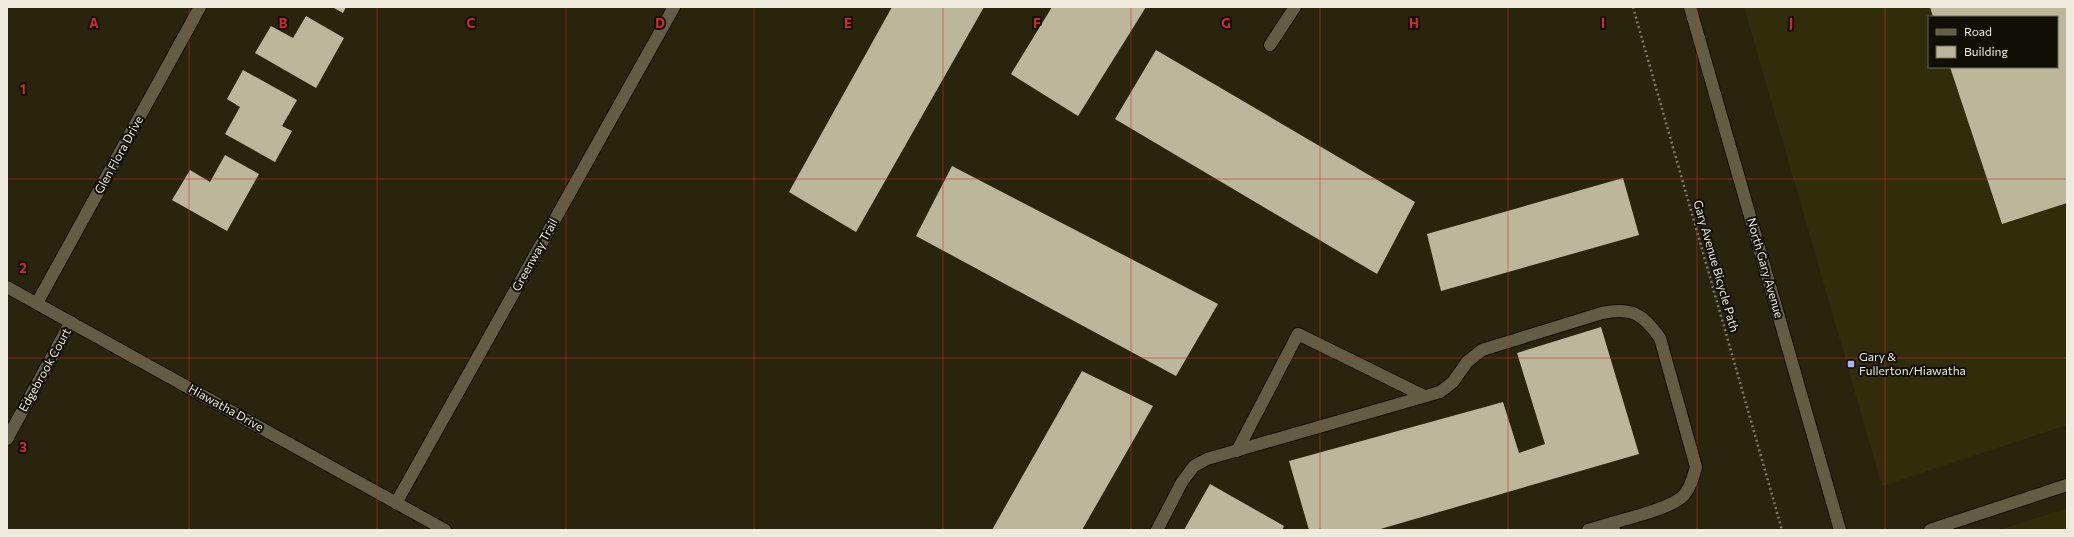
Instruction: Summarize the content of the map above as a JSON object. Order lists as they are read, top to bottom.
{
  "streets": {
    "street": [
      "Glen Flora Drive",
      "Greenway Trail",
      "North Gary Avenue",
      "Edgebrook Court",
      "Hiawatha Drive"
    ],
    "path": ["Gary Avenue Bicycle Path"]
  },
  "crossings": [
    ["Glen Flora Drive", "Hiawatha Drive"],
    ["Greenway Trail", "Hiawatha Drive"],
    ["Edgebrook Court", "Hiawatha Drive"]
  ],
  "places": {
    "transit": ["Gary & Fullerton/Hiawatha"]
  },
  "legend": ["Road", "Building"],
  "grid": {
    "columns": [
      "A",
      "B",
      "C",
      "D",
      "E",
      "F",
      "G",
      "H",
      "I",
      "J"
    ],
    "rows": ["1", "2", "3"]
  }
}
